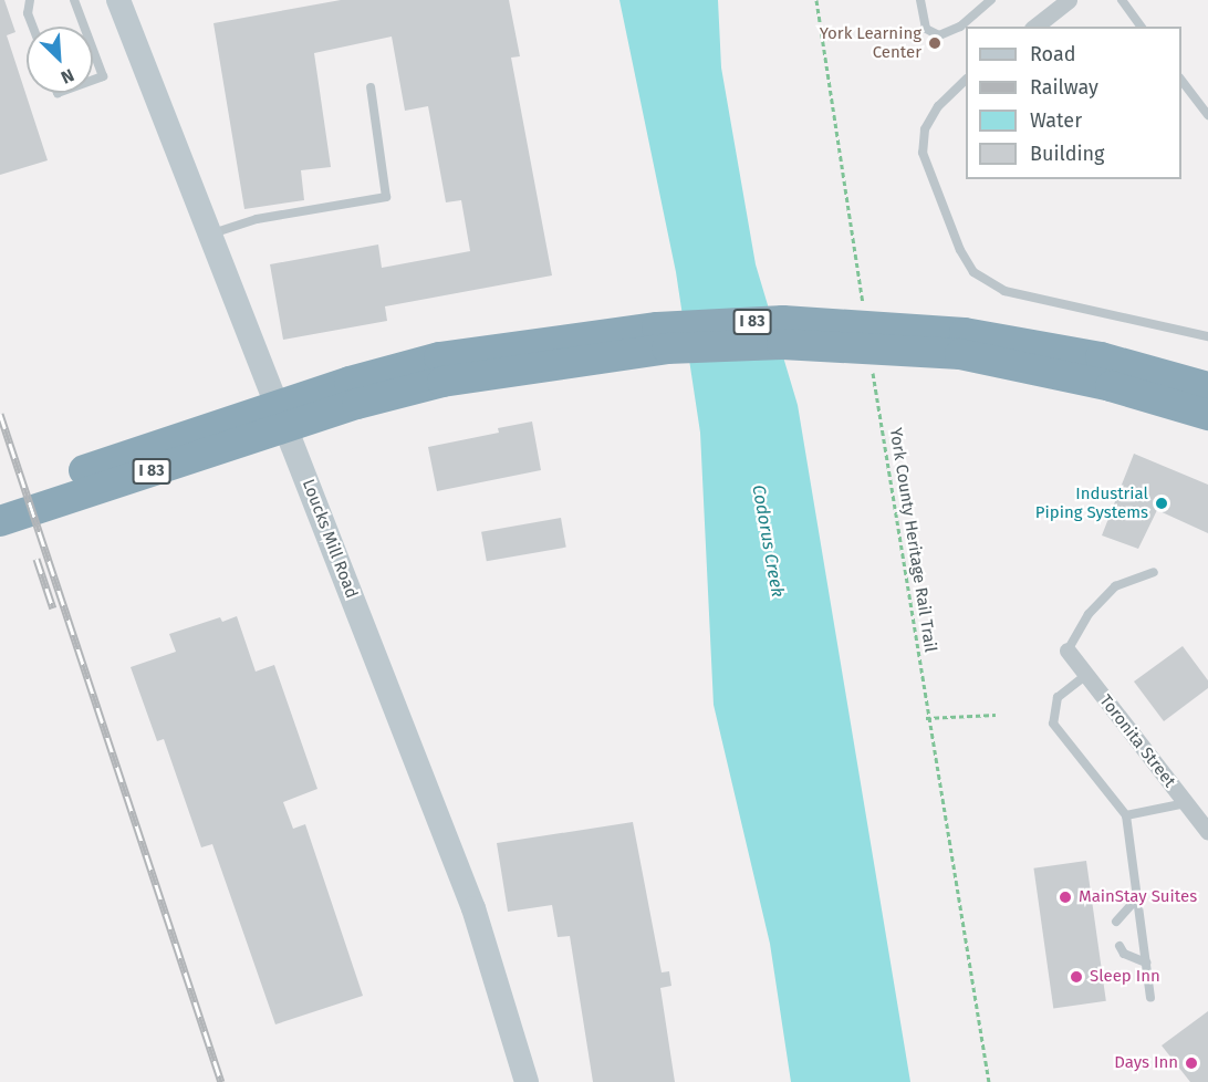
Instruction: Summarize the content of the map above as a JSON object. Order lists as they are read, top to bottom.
{
  "streets": {
    "highway": ["I 83"],
    "street": ["Loucks Mill Road", "Toronita Street"],
    "path": ["York County Heritage Rail Trail"]
  },
  "water": ["Codorus Creek"],
  "places": [
    "York Learning Center",
    "Industrial Piping Systems",
    "MainStay Suites",
    "Sleep Inn",
    "Days Inn"
  ],
  "legend": [
    "Road",
    "Railway",
    "Water",
    "Building"
  ],
  "north": "bottom right"
}
